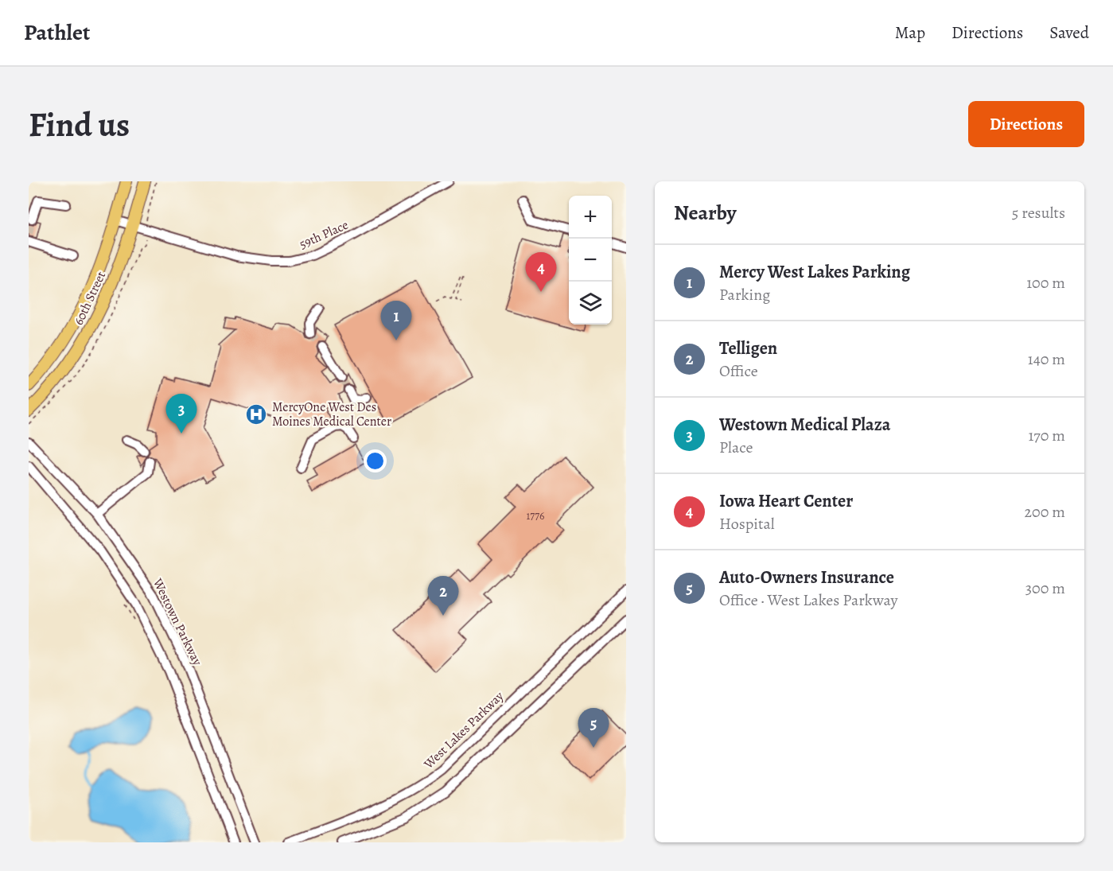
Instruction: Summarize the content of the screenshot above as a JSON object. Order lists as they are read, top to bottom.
{
  "streets": {
    "main road": ["60th Street"],
    "street": ["59th Place", "Westown Parkway", "West Lakes Parkway"]
  },
  "crossings": [
    ["59th Place", "60th Street"]
  ],
  "places": {
    "hospital": ["MercyOne West Des Moines Medical Center"]
  },
  "house_numbers": ["1776"],
  "page": {
    "header": "Pathlet",
    "nav": ["Map", "Directions", "Saved"],
    "buttons": "Directions",
    "title": "Find us",
    "heading": ["Nearby", "5 results"],
    "map_buttons": ["+", "−"],
    "list": [
      {
        "mark": "1",
        "name": "Mercy West Lakes Parking",
        "note": "Parking",
        "value": "100 m"
      },
      {
        "mark": "2",
        "name": "Telligen",
        "note": "Office",
        "value": "140 m"
      },
      {
        "mark": "3",
        "name": "Westown Medical Plaza",
        "note": "Place",
        "value": "170 m"
      },
      {
        "mark": "4",
        "name": "Iowa Heart Center",
        "note": "Hospital",
        "value": "200 m"
      },
      {
        "mark": "5",
        "name": "Auto-Owners Insurance",
        "note": "Office · West Lakes Parkway",
        "value": "300 m"
      }
    ],
    "pins": [
      "4",
      "1",
      "3",
      "2",
      "5"
    ]
  }
}
